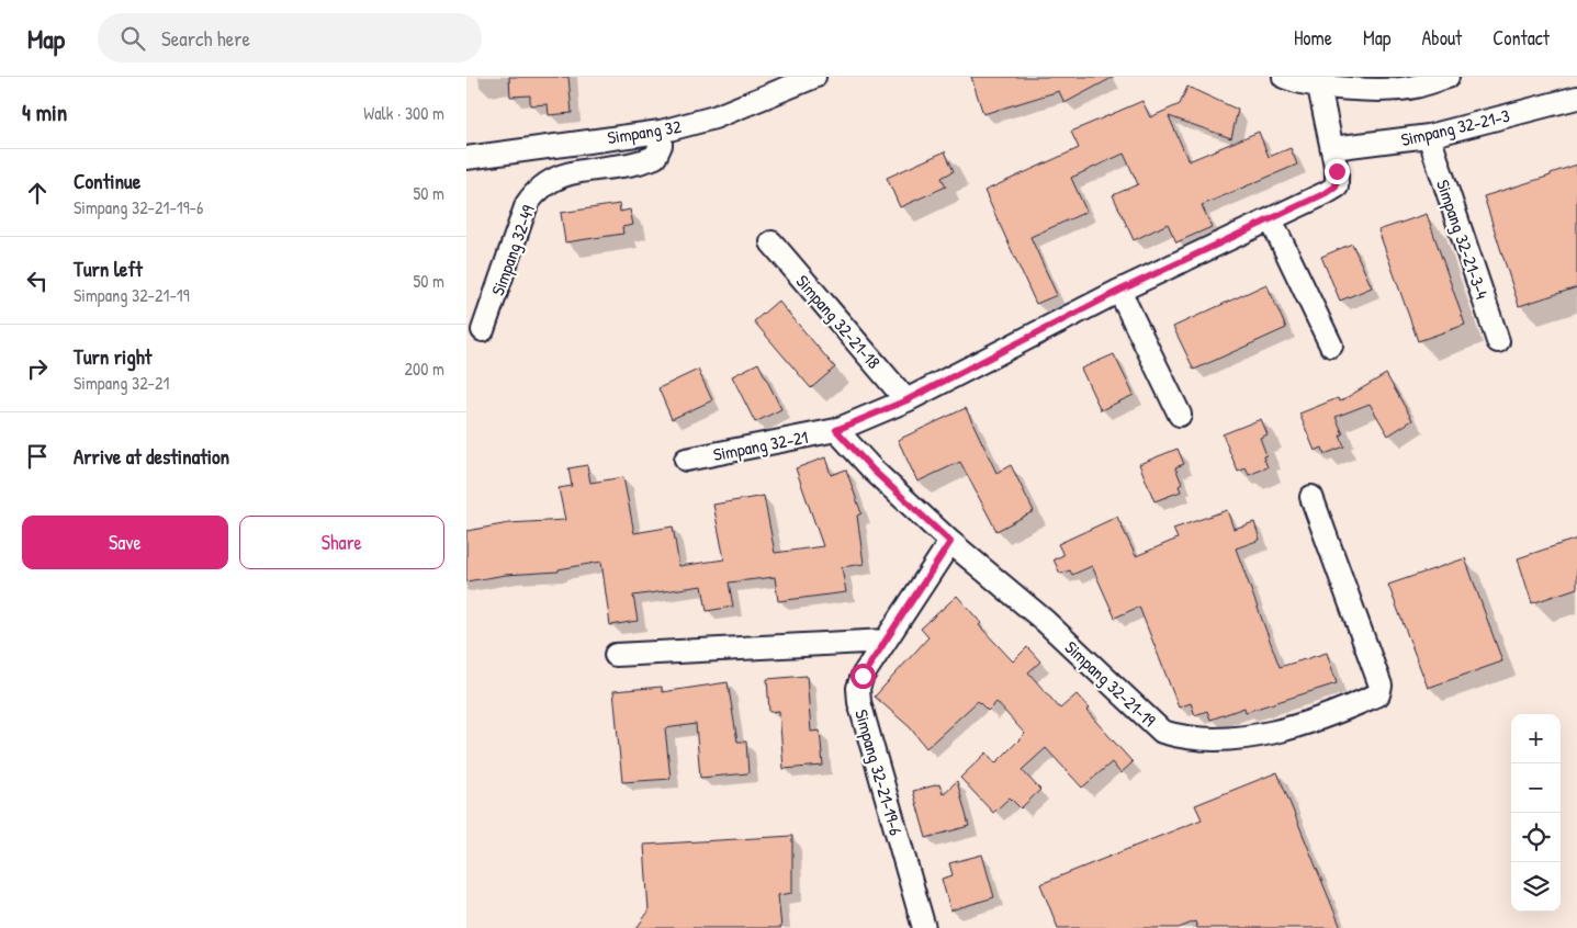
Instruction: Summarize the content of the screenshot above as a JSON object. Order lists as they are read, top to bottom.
{
  "streets": {
    "street": [
      "Simpang 32-21-3",
      "Simpang 32",
      "Simpang 32-21-3-4",
      "Simpang 32-49",
      "Simpang 32-21-18",
      "Simpang 32-21",
      "Simpang 32-21-19",
      "Simpang 32-21-19-6"
    ]
  },
  "crossings": [
    ["Simpang 32-21-3", "Simpang 32-21-3-4"],
    ["Simpang 32-21-3", "Simpang 32-21"],
    ["Simpang 32", "Simpang 32-49"],
    ["Simpang 32-21-18", "Simpang 32-21"],
    ["Simpang 32-21", "Simpang 32-21-19"],
    ["Simpang 32-21-19", "Simpang 32-21-19-6"]
  ],
  "page": {
    "header": "Map",
    "search": "Search here",
    "nav": [
      "Home",
      "Map",
      "About",
      "Contact"
    ],
    "heading": ["4 min", "Walk · 300 m"],
    "list": [
      ["Continue", "Simpang 32-21-19-6", "50 m"],
      ["Turn left", "Simpang 32-21-19", "50 m"],
      ["Turn right", "Simpang 32-21", "200 m"],
      "Arrive at destination"
    ],
    "buttons": ["Save", "Share"],
    "map_buttons": ["+", "−"]
  }
}
